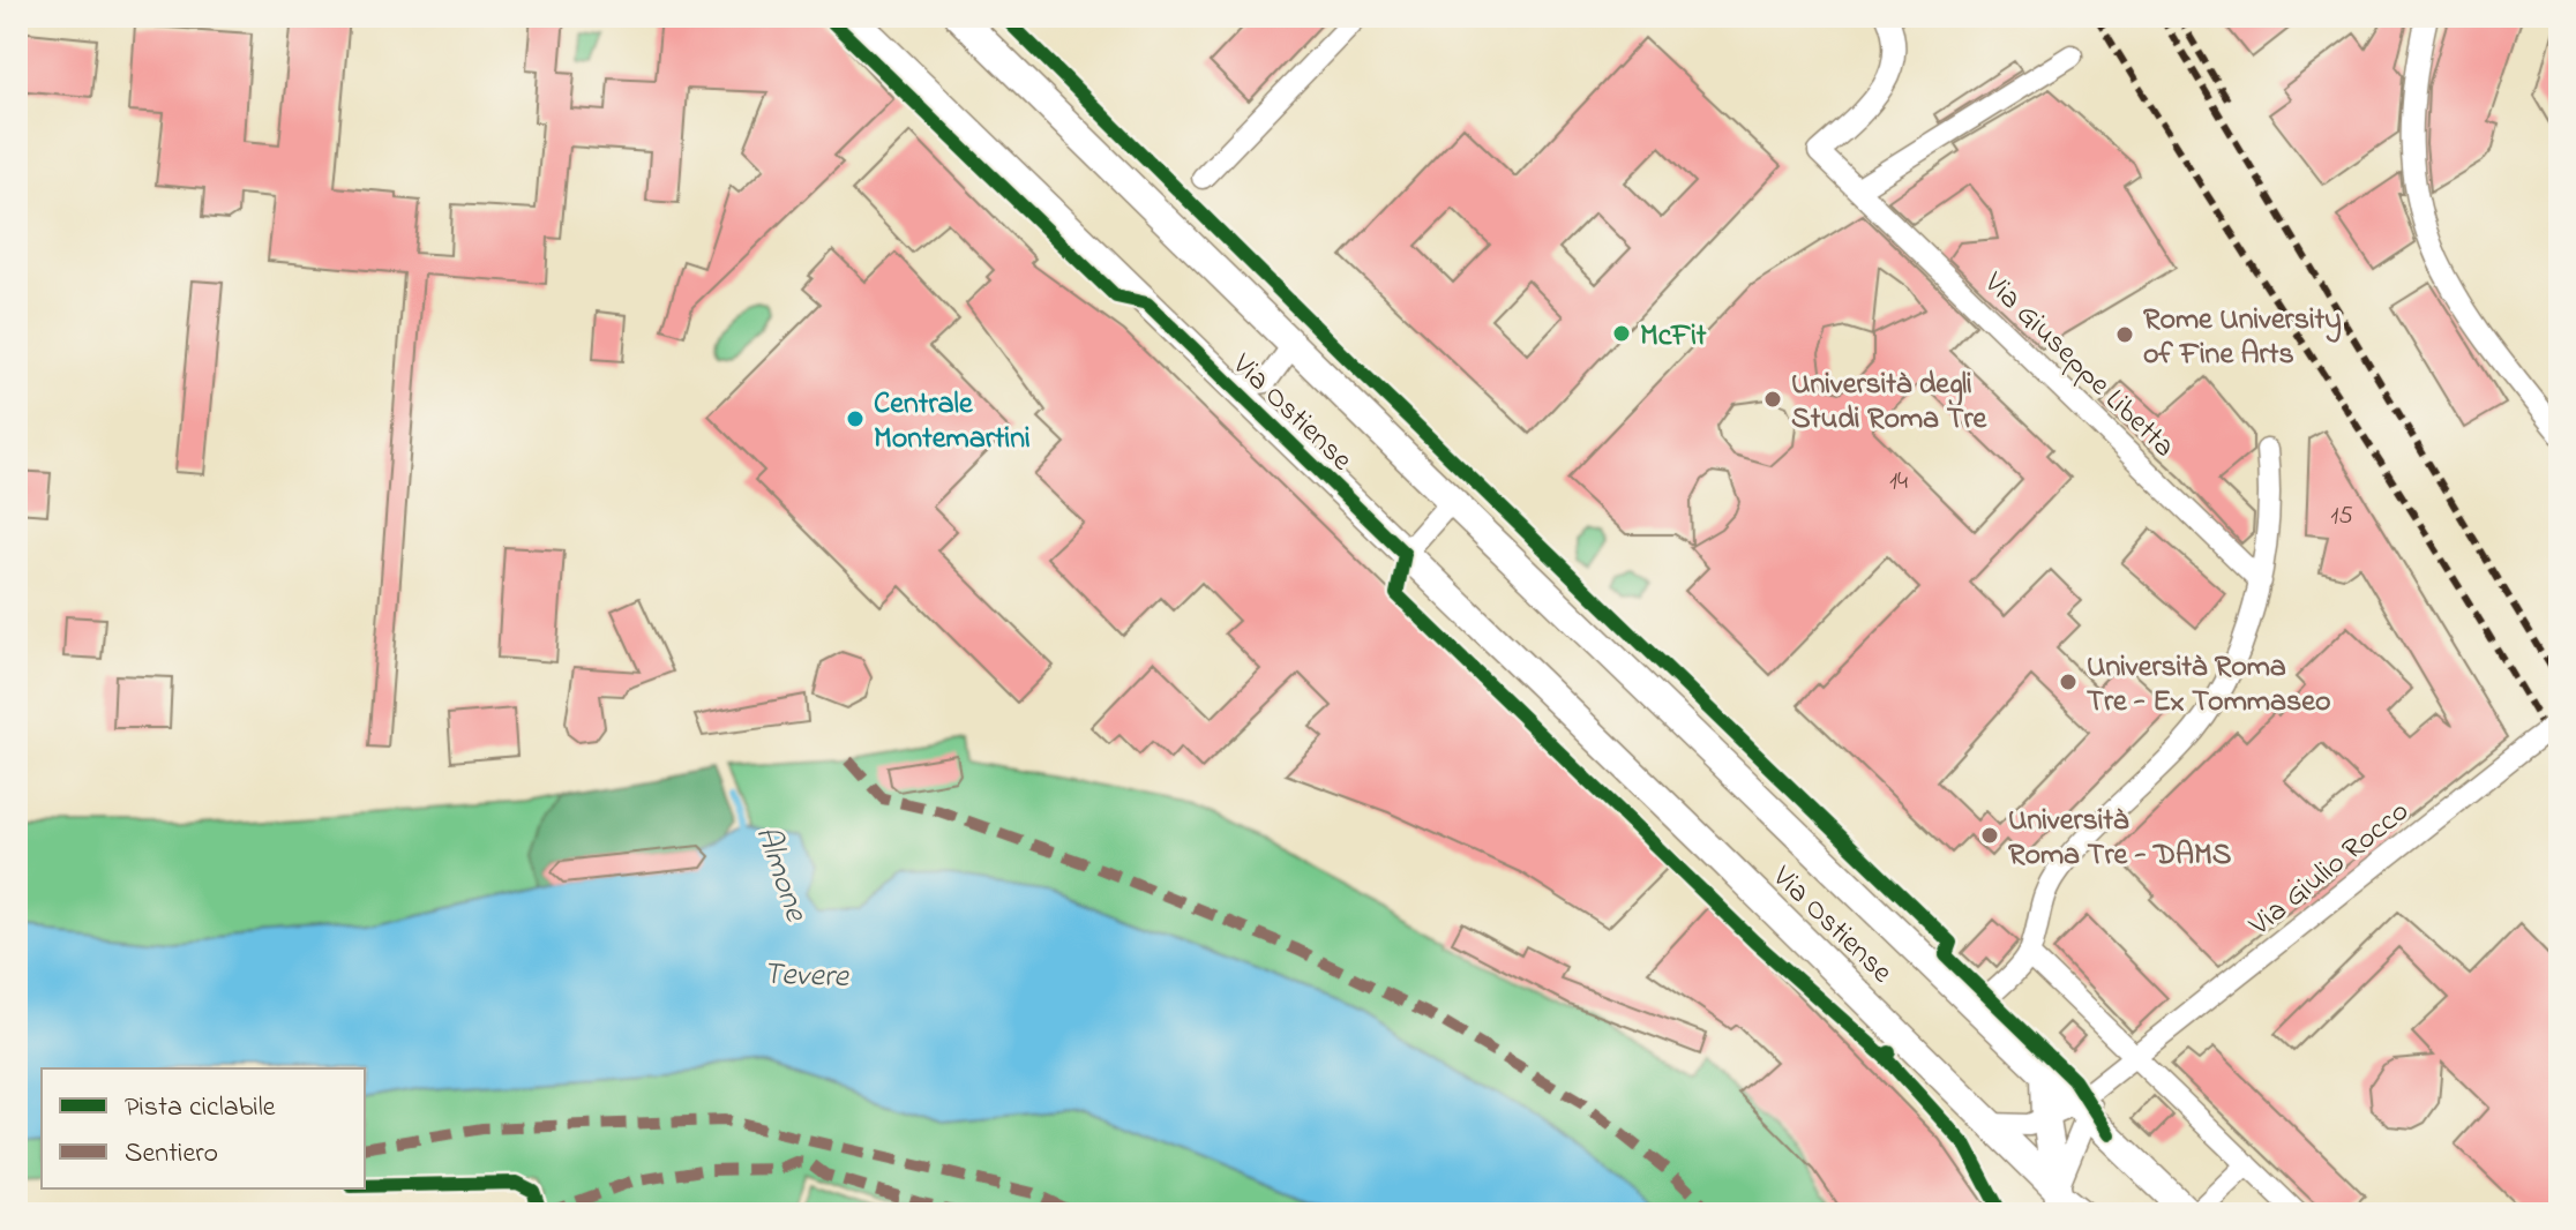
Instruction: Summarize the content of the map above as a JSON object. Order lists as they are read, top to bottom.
{
  "streets": {
    "main road": ["Via Ostiense"],
    "street": ["Via Giuseppe Libetta", "Via Giulio Rocco"]
  },
  "water": ["Almone", "Tevere"],
  "places": [
    "McFit",
    "Rome University of Fine Arts",
    "Università degli Studi Roma Tre",
    "Centrale Montemartini",
    "Università Roma Tre - Ex Tommaseo",
    "Università Roma Tre - DAMS"
  ],
  "house_numbers": ["14", "15"],
  "legend": ["Pista ciclabile", "Sentiero"]
}
